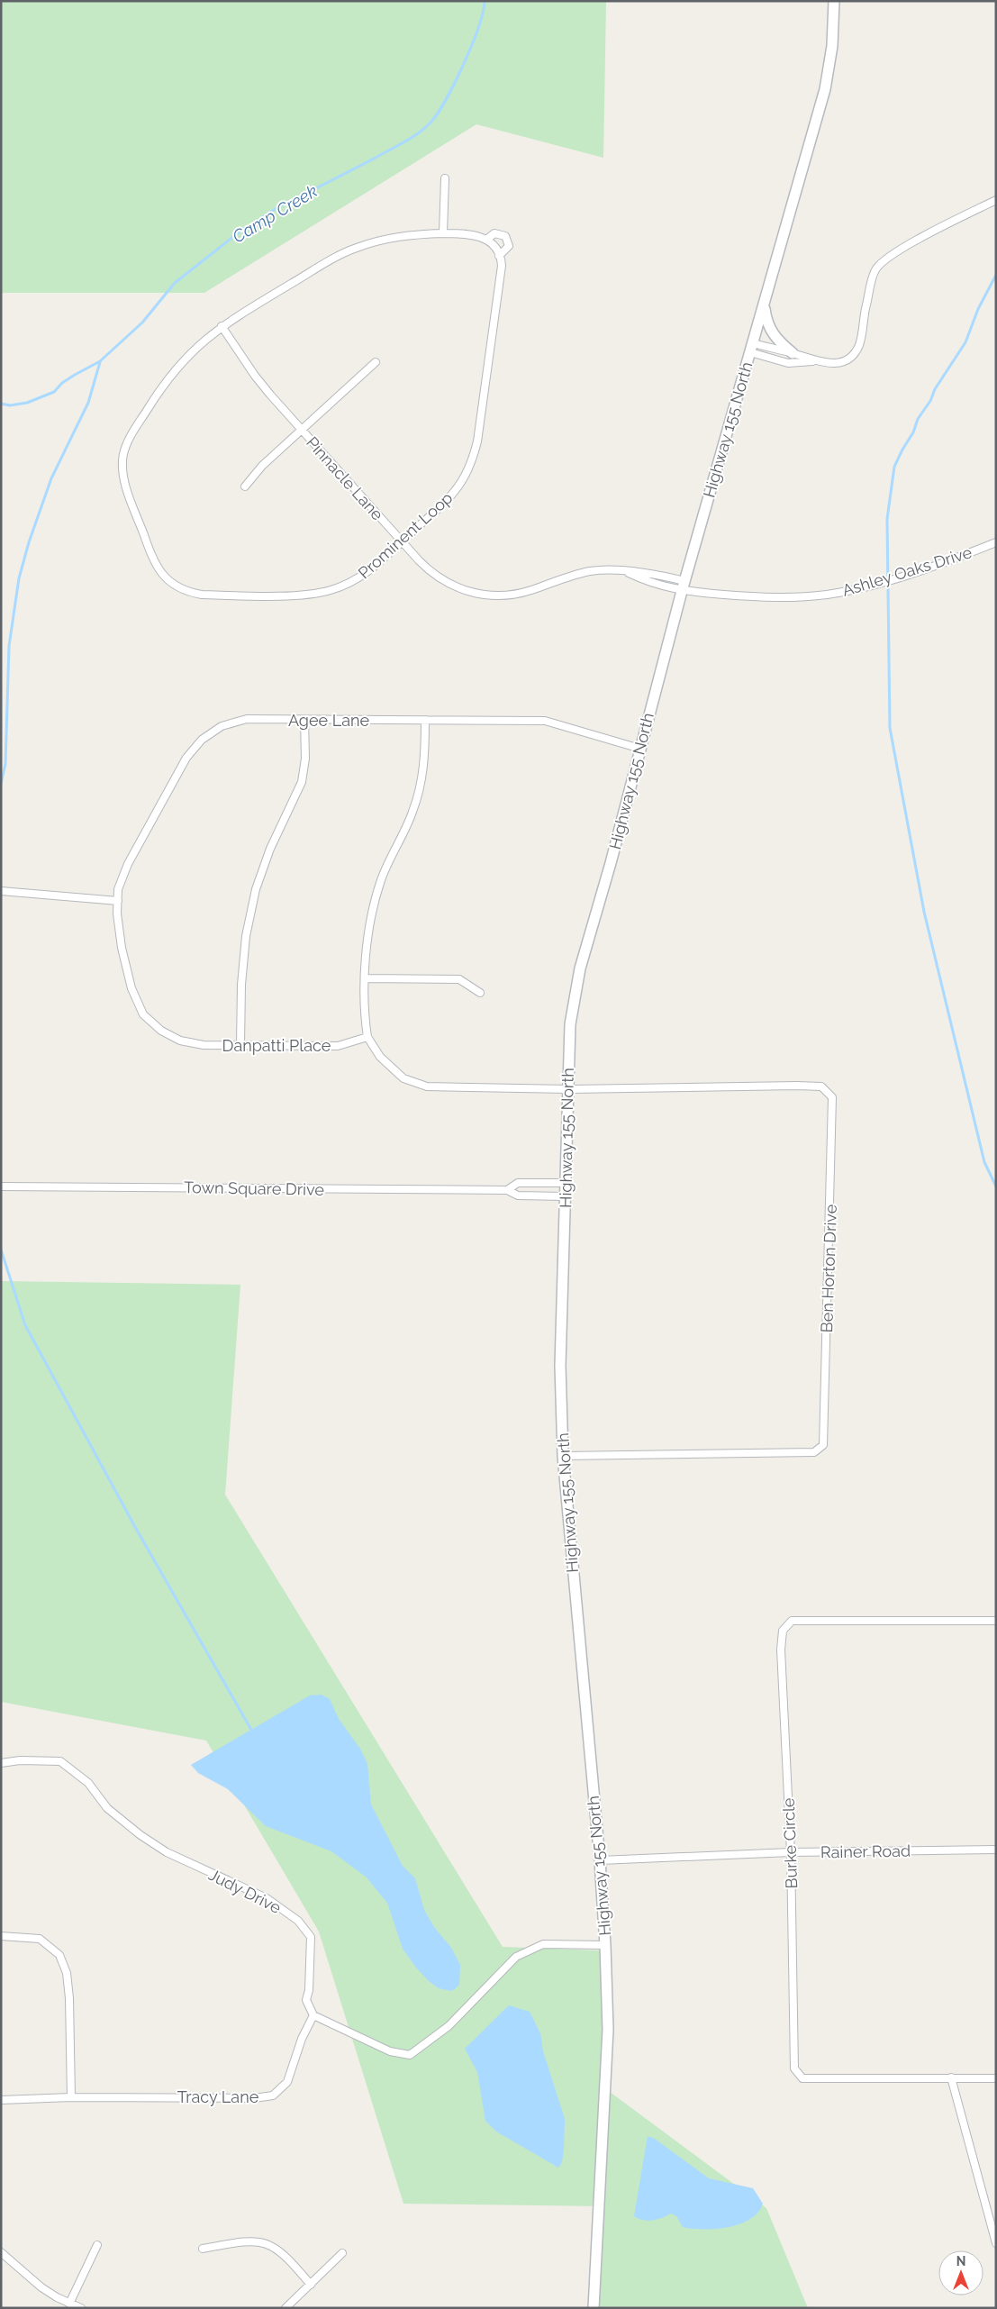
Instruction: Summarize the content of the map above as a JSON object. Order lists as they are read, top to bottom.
{
  "streets": {
    "main road": ["Highway 155 North"],
    "street": [
      "Pinnacle Lane",
      "Prominent Loop",
      "Ashley Oaks Drive",
      "Agee Lane",
      "Danpatti Place",
      "Town Square Drive",
      "Ben Horton Drive",
      "Burke Circle",
      "Rainer Road",
      "Judy Drive",
      "Tracy Lane"
    ]
  },
  "crossings": [
    ["Highway 155 North", "Pinnacle Lane"],
    ["Highway 155 North", "Ashley Oaks Drive"],
    ["Highway 155 North", "Agee Lane"],
    ["Highway 155 North", "Town Square Drive"],
    ["Highway 155 North", "Ben Horton Drive"],
    ["Highway 155 North", "Rainer Road"],
    ["Pinnacle Lane", "Prominent Loop"],
    ["Pinnacle Lane", "Ashley Oaks Drive"],
    ["Agee Lane", "Danpatti Place"],
    ["Burke Circle", "Rainer Road"],
    ["Judy Drive", "Tracy Lane"]
  ],
  "water": ["Camp Creek"],
  "north": "top"
}
